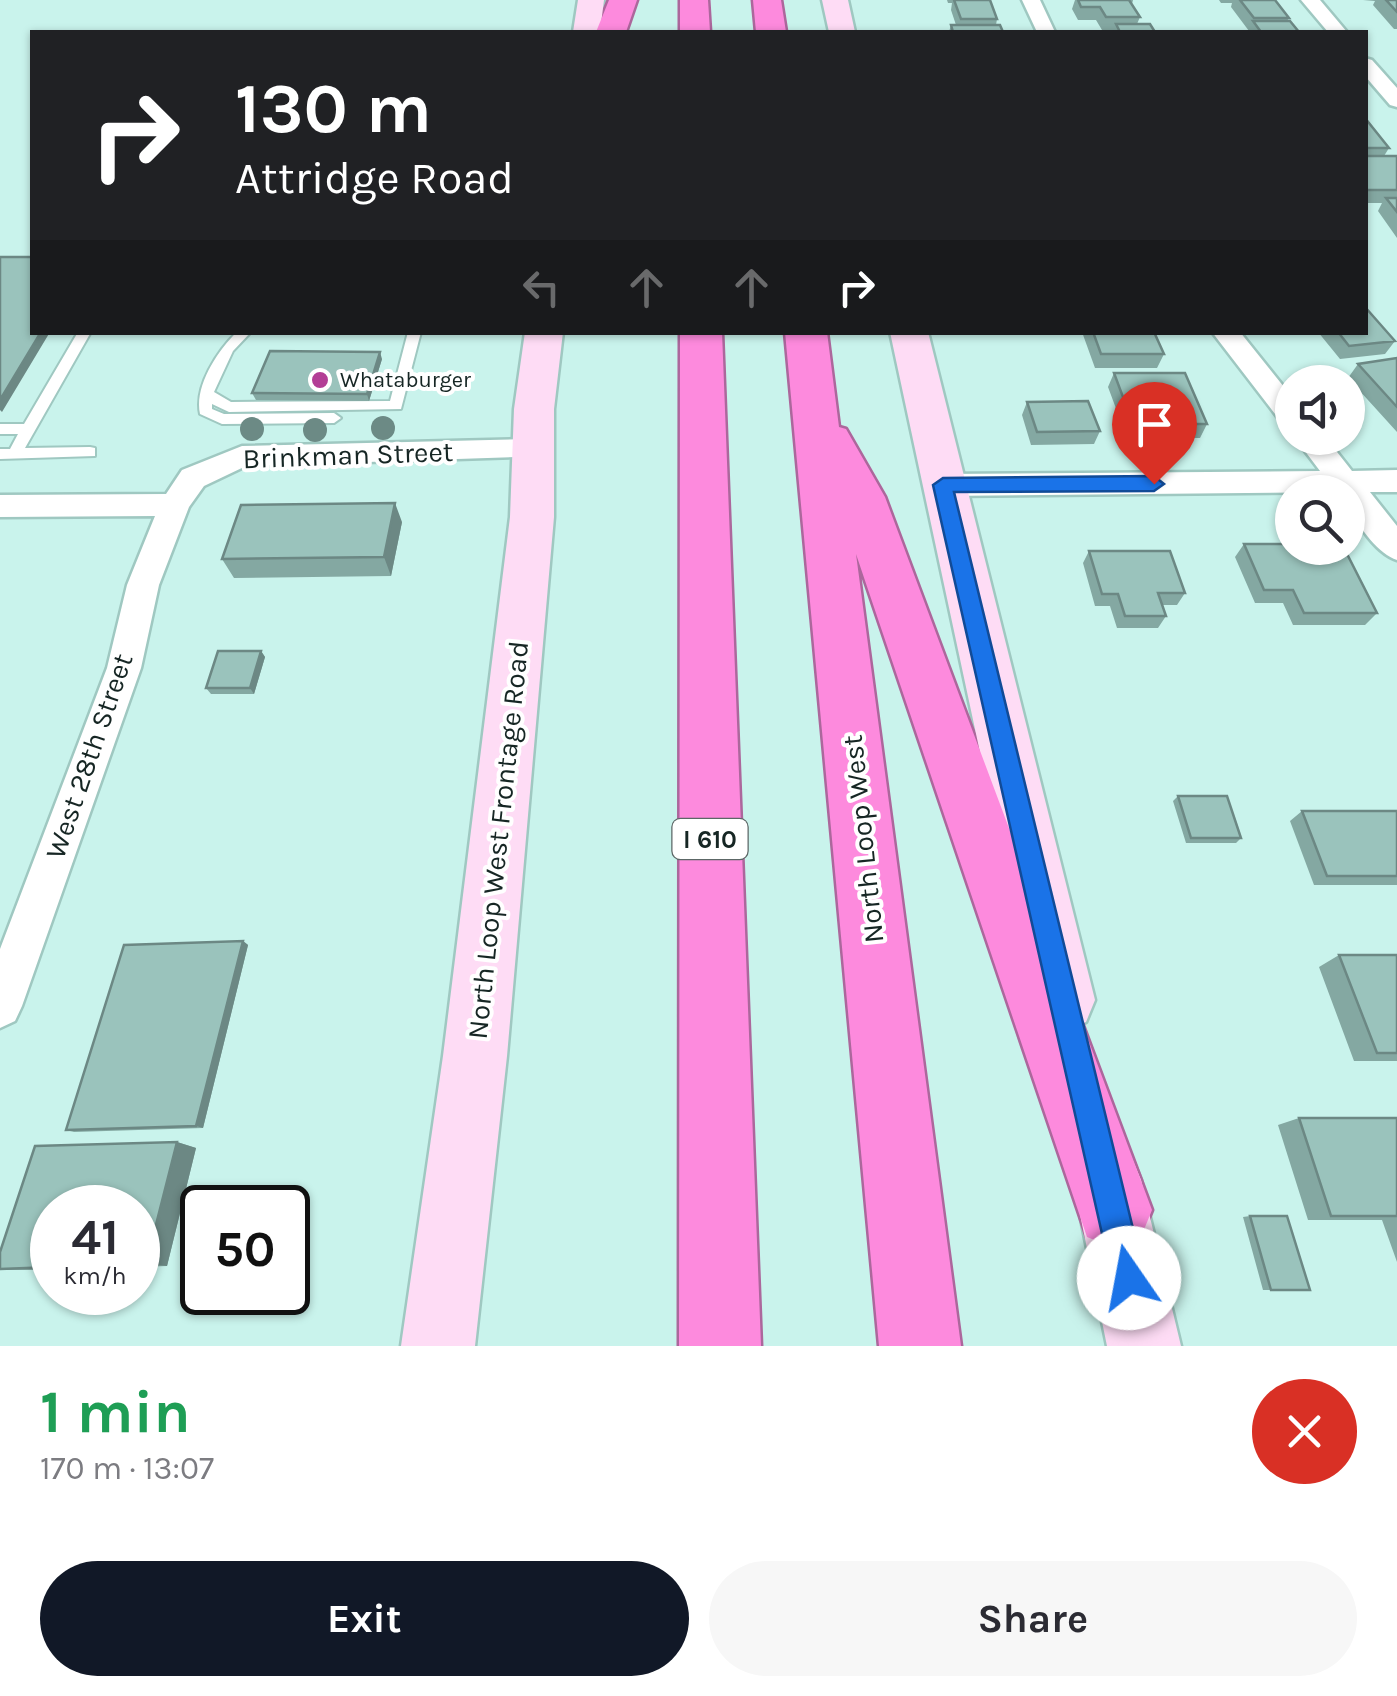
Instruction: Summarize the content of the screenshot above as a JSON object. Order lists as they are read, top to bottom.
{
  "streets": {
    "highway": ["I 610", "North Loop West"],
    "main road": ["North Loop West Frontage Road"],
    "street": ["Brinkman Street", "West 28th Street"]
  },
  "crossings": [
    ["Brinkman Street", "West 28th Street"],
    ["Brinkman Street", "North Loop West Frontage Road"]
  ],
  "places": ["Whataburger"],
  "page": {
    "turn": ["130 m", "Attridge Road"],
    "speed": "41 km/h",
    "limit": "50",
    "heading": ["1 min", "170 m · 13:07"],
    "buttons": ["Exit", "Share"]
  }
}
